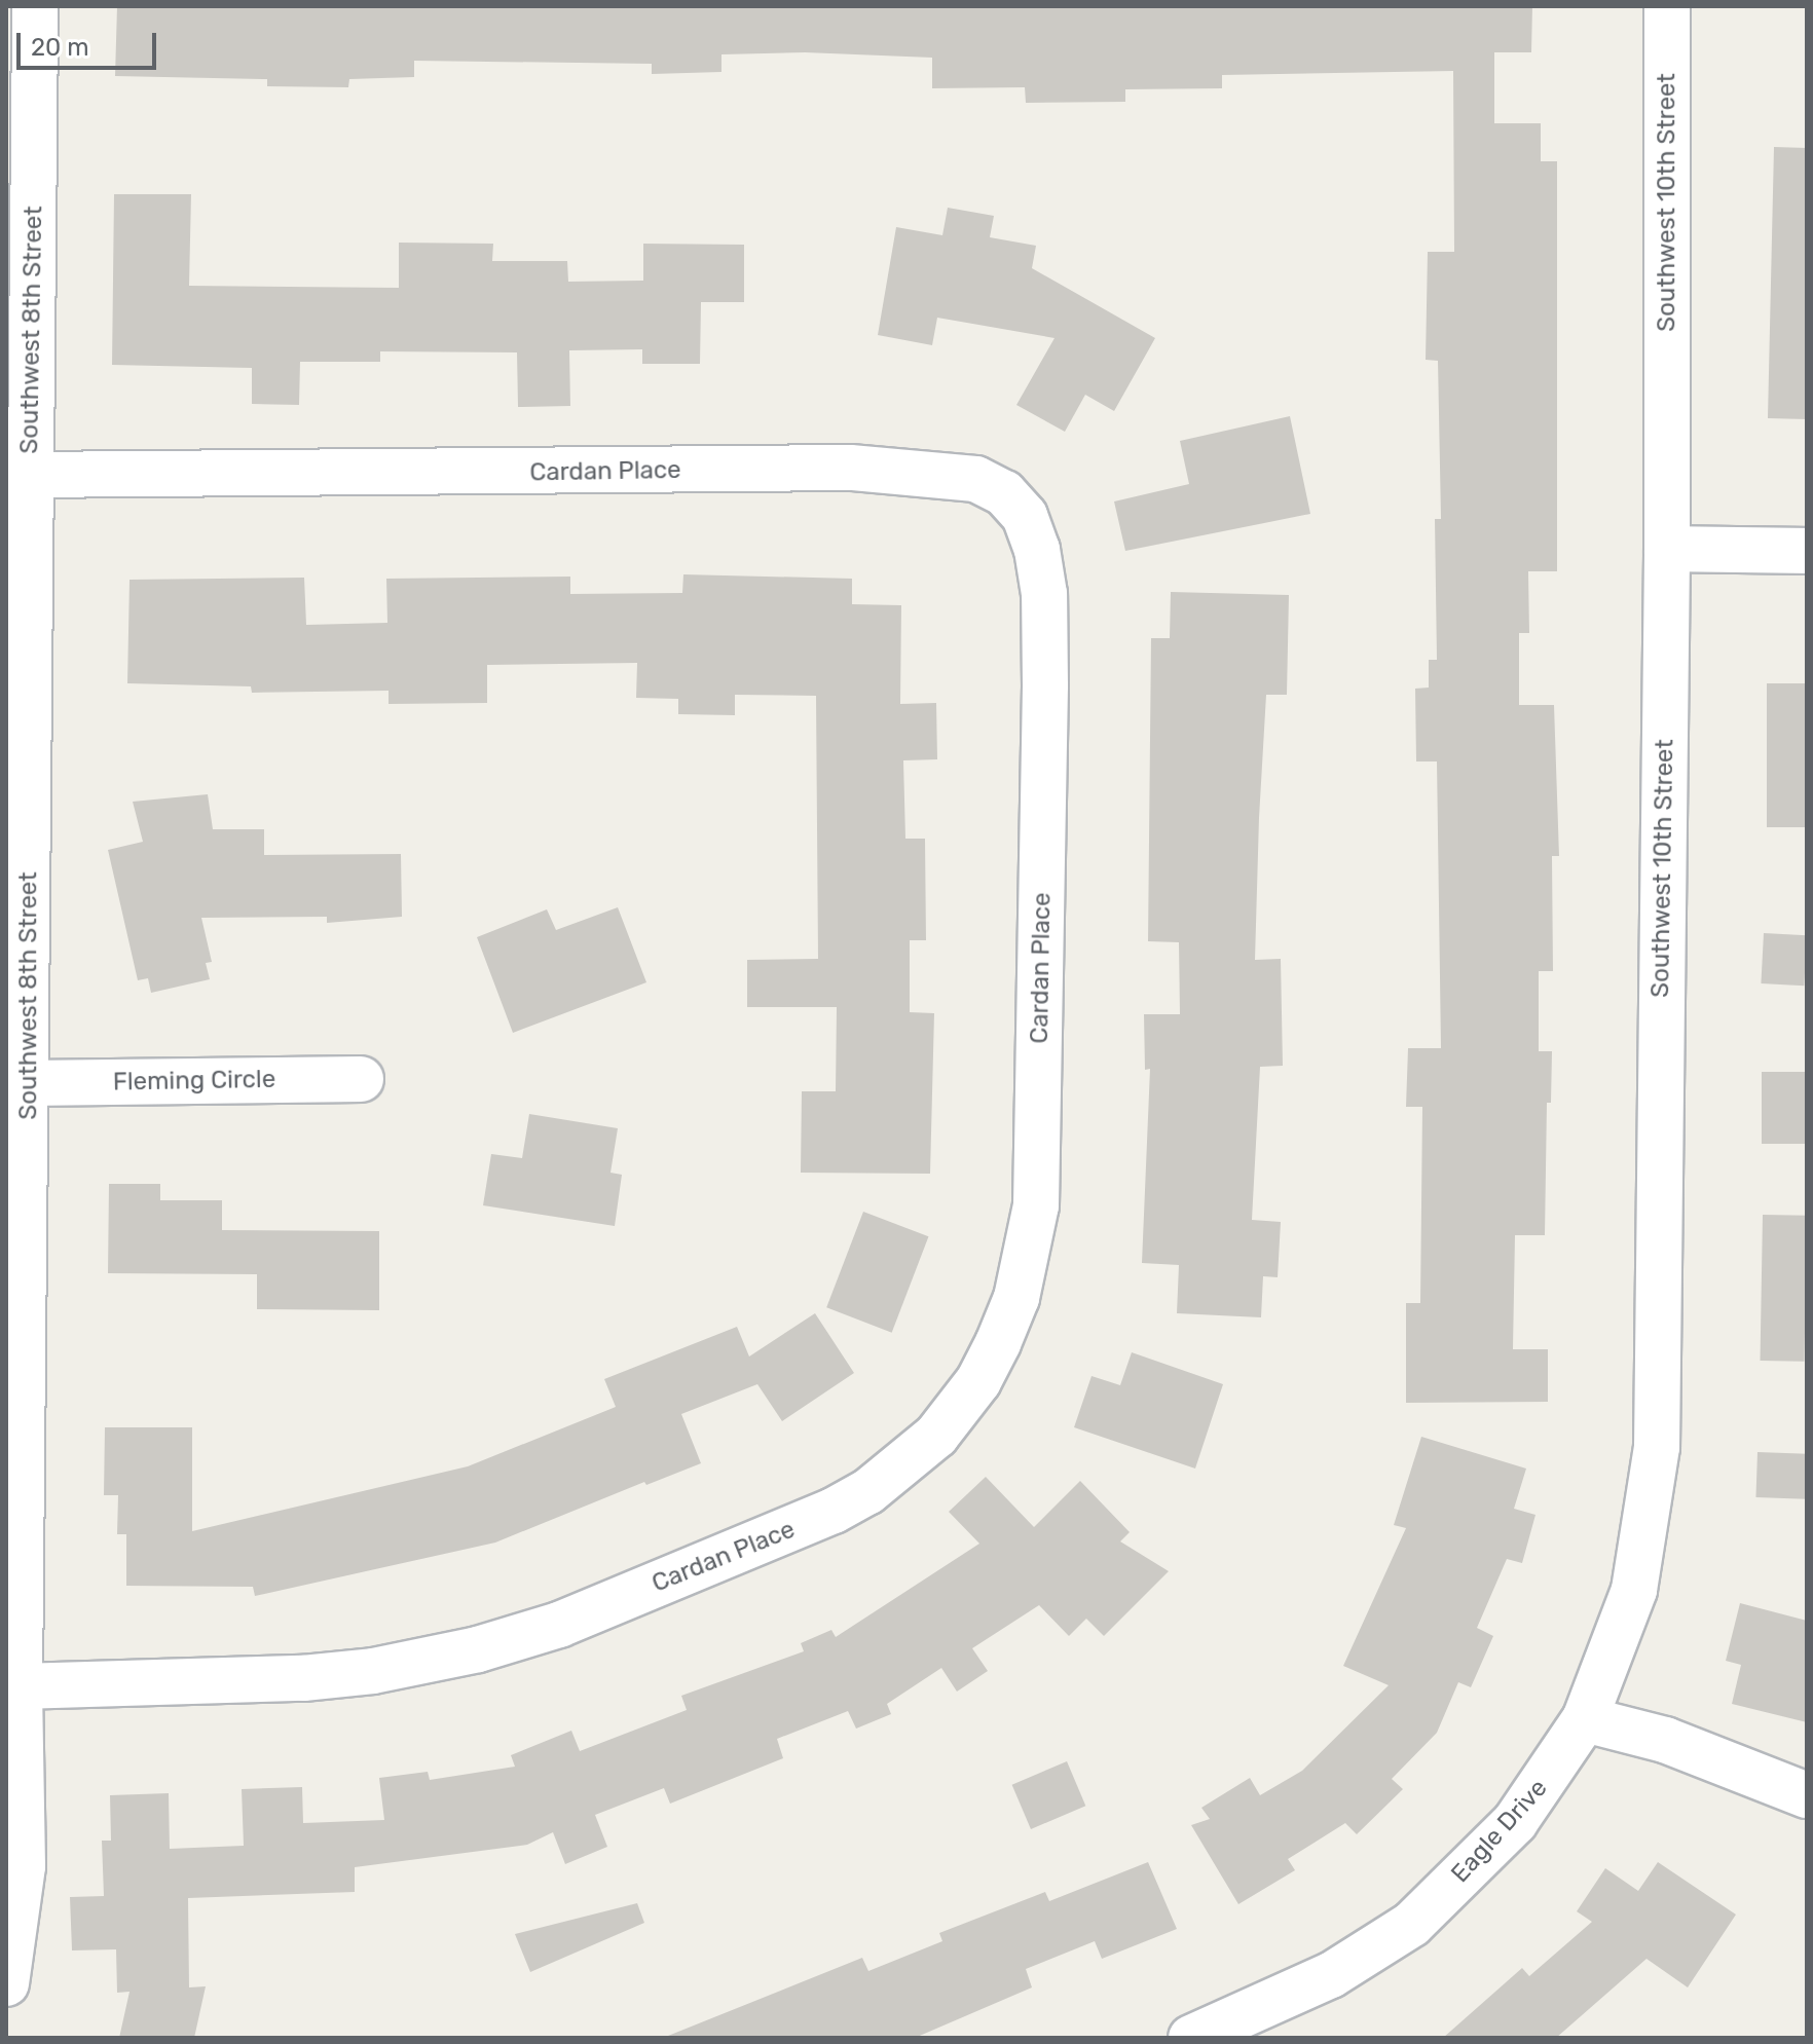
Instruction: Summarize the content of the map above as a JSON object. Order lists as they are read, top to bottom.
{
  "streets": {
    "street": [
      "Southwest 10th Street",
      "Southwest 8th Street",
      "Cardan Place",
      "Fleming Circle",
      "Eagle Drive"
    ]
  },
  "crossings": [
    ["Southwest 10th Street", "Eagle Drive"],
    ["Southwest 8th Street", "Cardan Place"],
    ["Southwest 8th Street", "Fleming Circle"]
  ],
  "scale_bar": "20 m"
}
